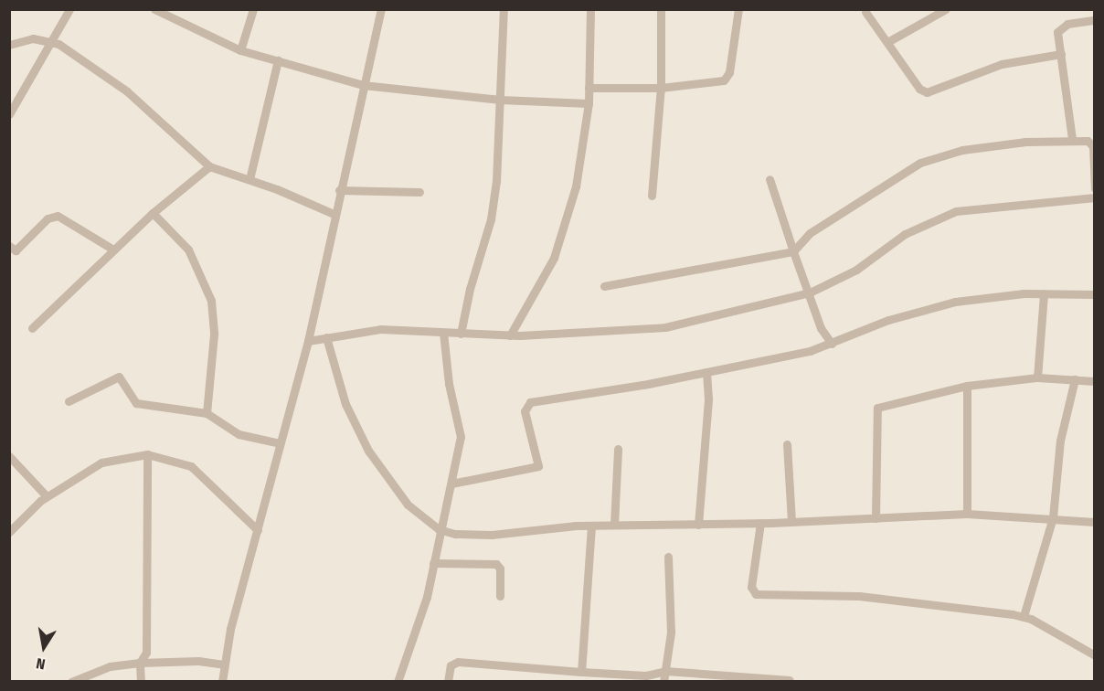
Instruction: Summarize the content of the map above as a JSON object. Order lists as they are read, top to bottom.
{
  "north": "bottom"
}
